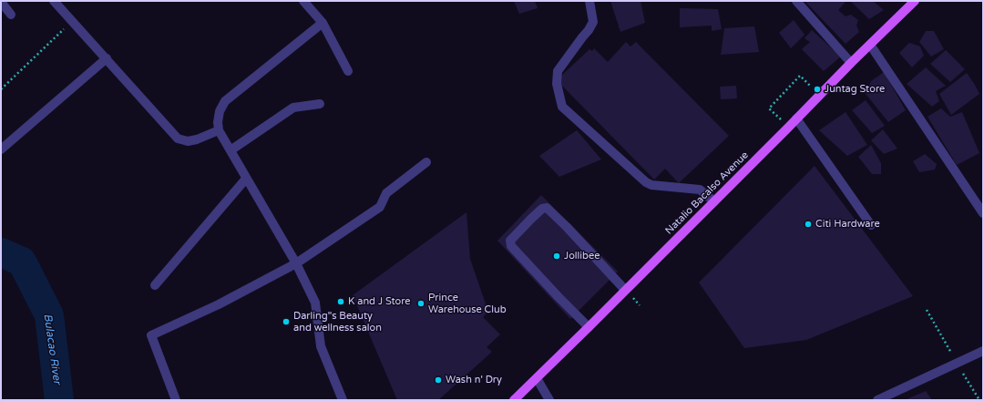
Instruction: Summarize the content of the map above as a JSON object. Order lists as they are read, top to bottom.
{
  "streets": {
    "main road": ["Natalio Bacalso Avenue"]
  },
  "water": ["Bulacao River"],
  "places": [
    "Juntag Store",
    "Citi Hardware",
    "Jollibee",
    "K and J Store",
    "Prince Warehouse Club",
    "Darling\"s Beauty and wellness salon",
    "Wash n' Dry"
  ]
}
